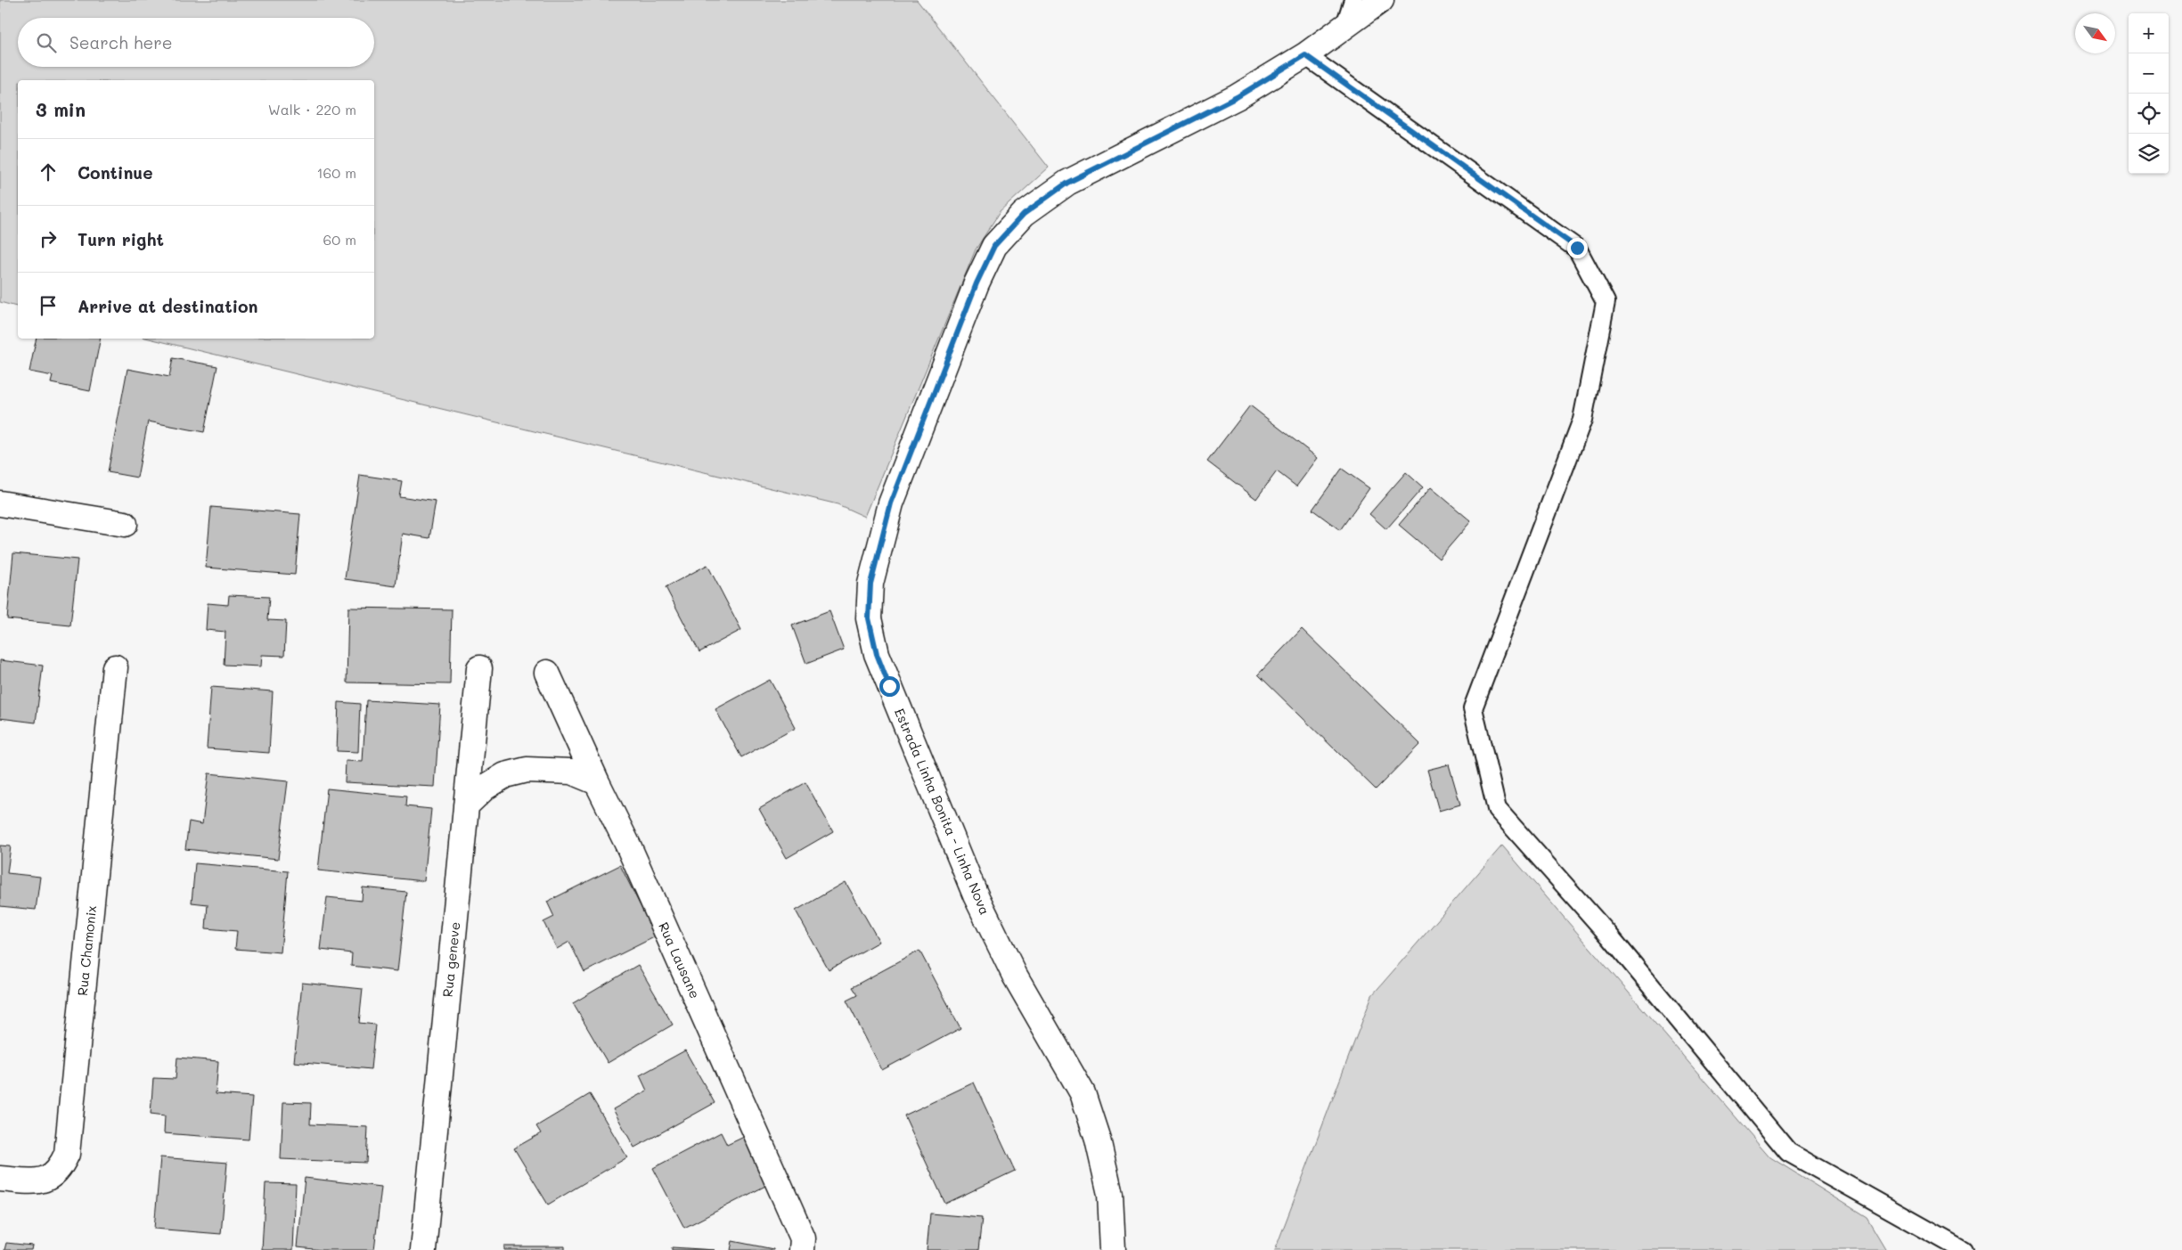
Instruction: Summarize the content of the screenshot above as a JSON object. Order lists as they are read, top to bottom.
{
  "streets": {
    "street": [
      "Estrada Linha Bonita - Linha Nova",
      "Rua Chamonix",
      "Rua geneve",
      "Rua Lausane"
    ]
  },
  "north": "bottom right",
  "page": {
    "map_buttons": ["+", "−"],
    "search": "Search here",
    "heading": ["3 min", "Walk · 220 m"],
    "list": [
      ["Continue", "160 m"],
      ["Turn right", "60 m"],
      "Arrive at destination"
    ]
  }
}
